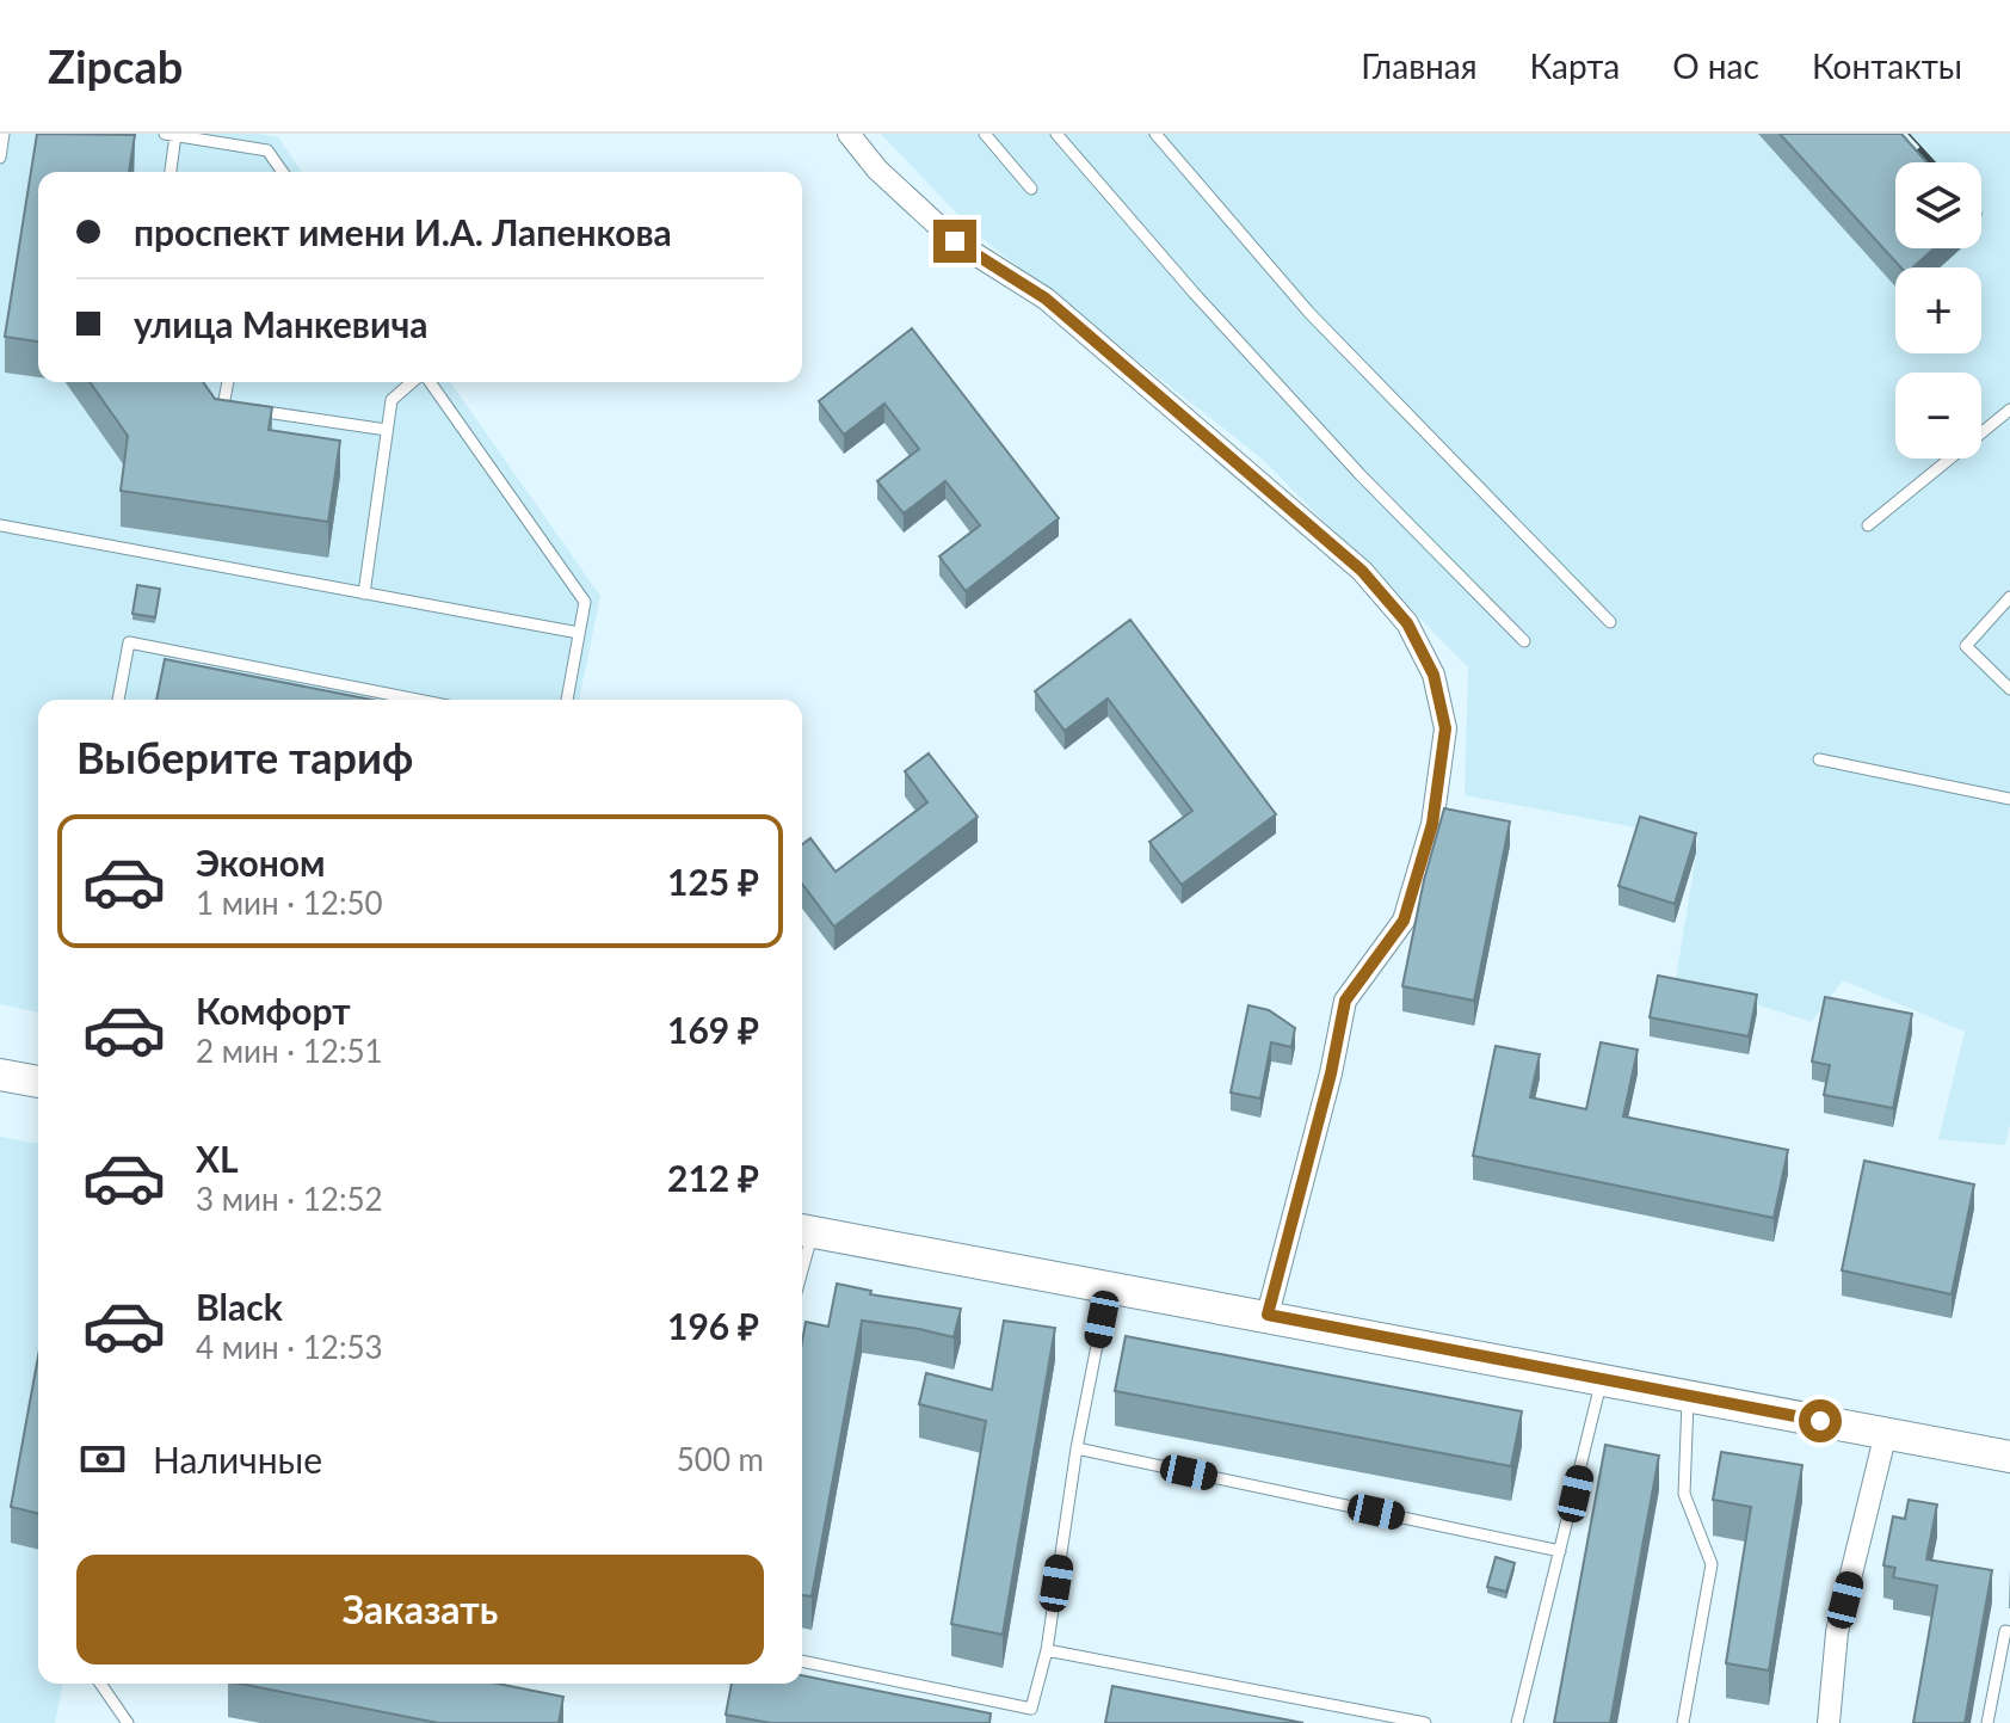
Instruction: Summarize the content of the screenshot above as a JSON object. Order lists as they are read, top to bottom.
{
  "page": {
    "header": "Zipcab",
    "nav": [
      "Главная",
      "Карта",
      "О нас",
      "Контакты"
    ],
    "map_buttons": ["+", "−"],
    "banner": ["проспект имени И.А. Лапенкова", "улица Манкевича"],
    "heading": "Выберите тариф",
    "list": [
      {
        "name": "Эконом",
        "note": "1 мин · 12:50",
        "value": "125 ₽"
      },
      {
        "name": "Комфорт",
        "note": "2 мин · 12:51",
        "value": "169 ₽"
      },
      {
        "name": "XL",
        "note": "3 мин · 12:52",
        "value": "212 ₽"
      },
      {
        "name": "Black",
        "note": "4 мин · 12:53",
        "value": "196 ₽"
      }
    ],
    "pay": ["Наличные", "500 m"],
    "buttons": "Заказать"
  }
}
